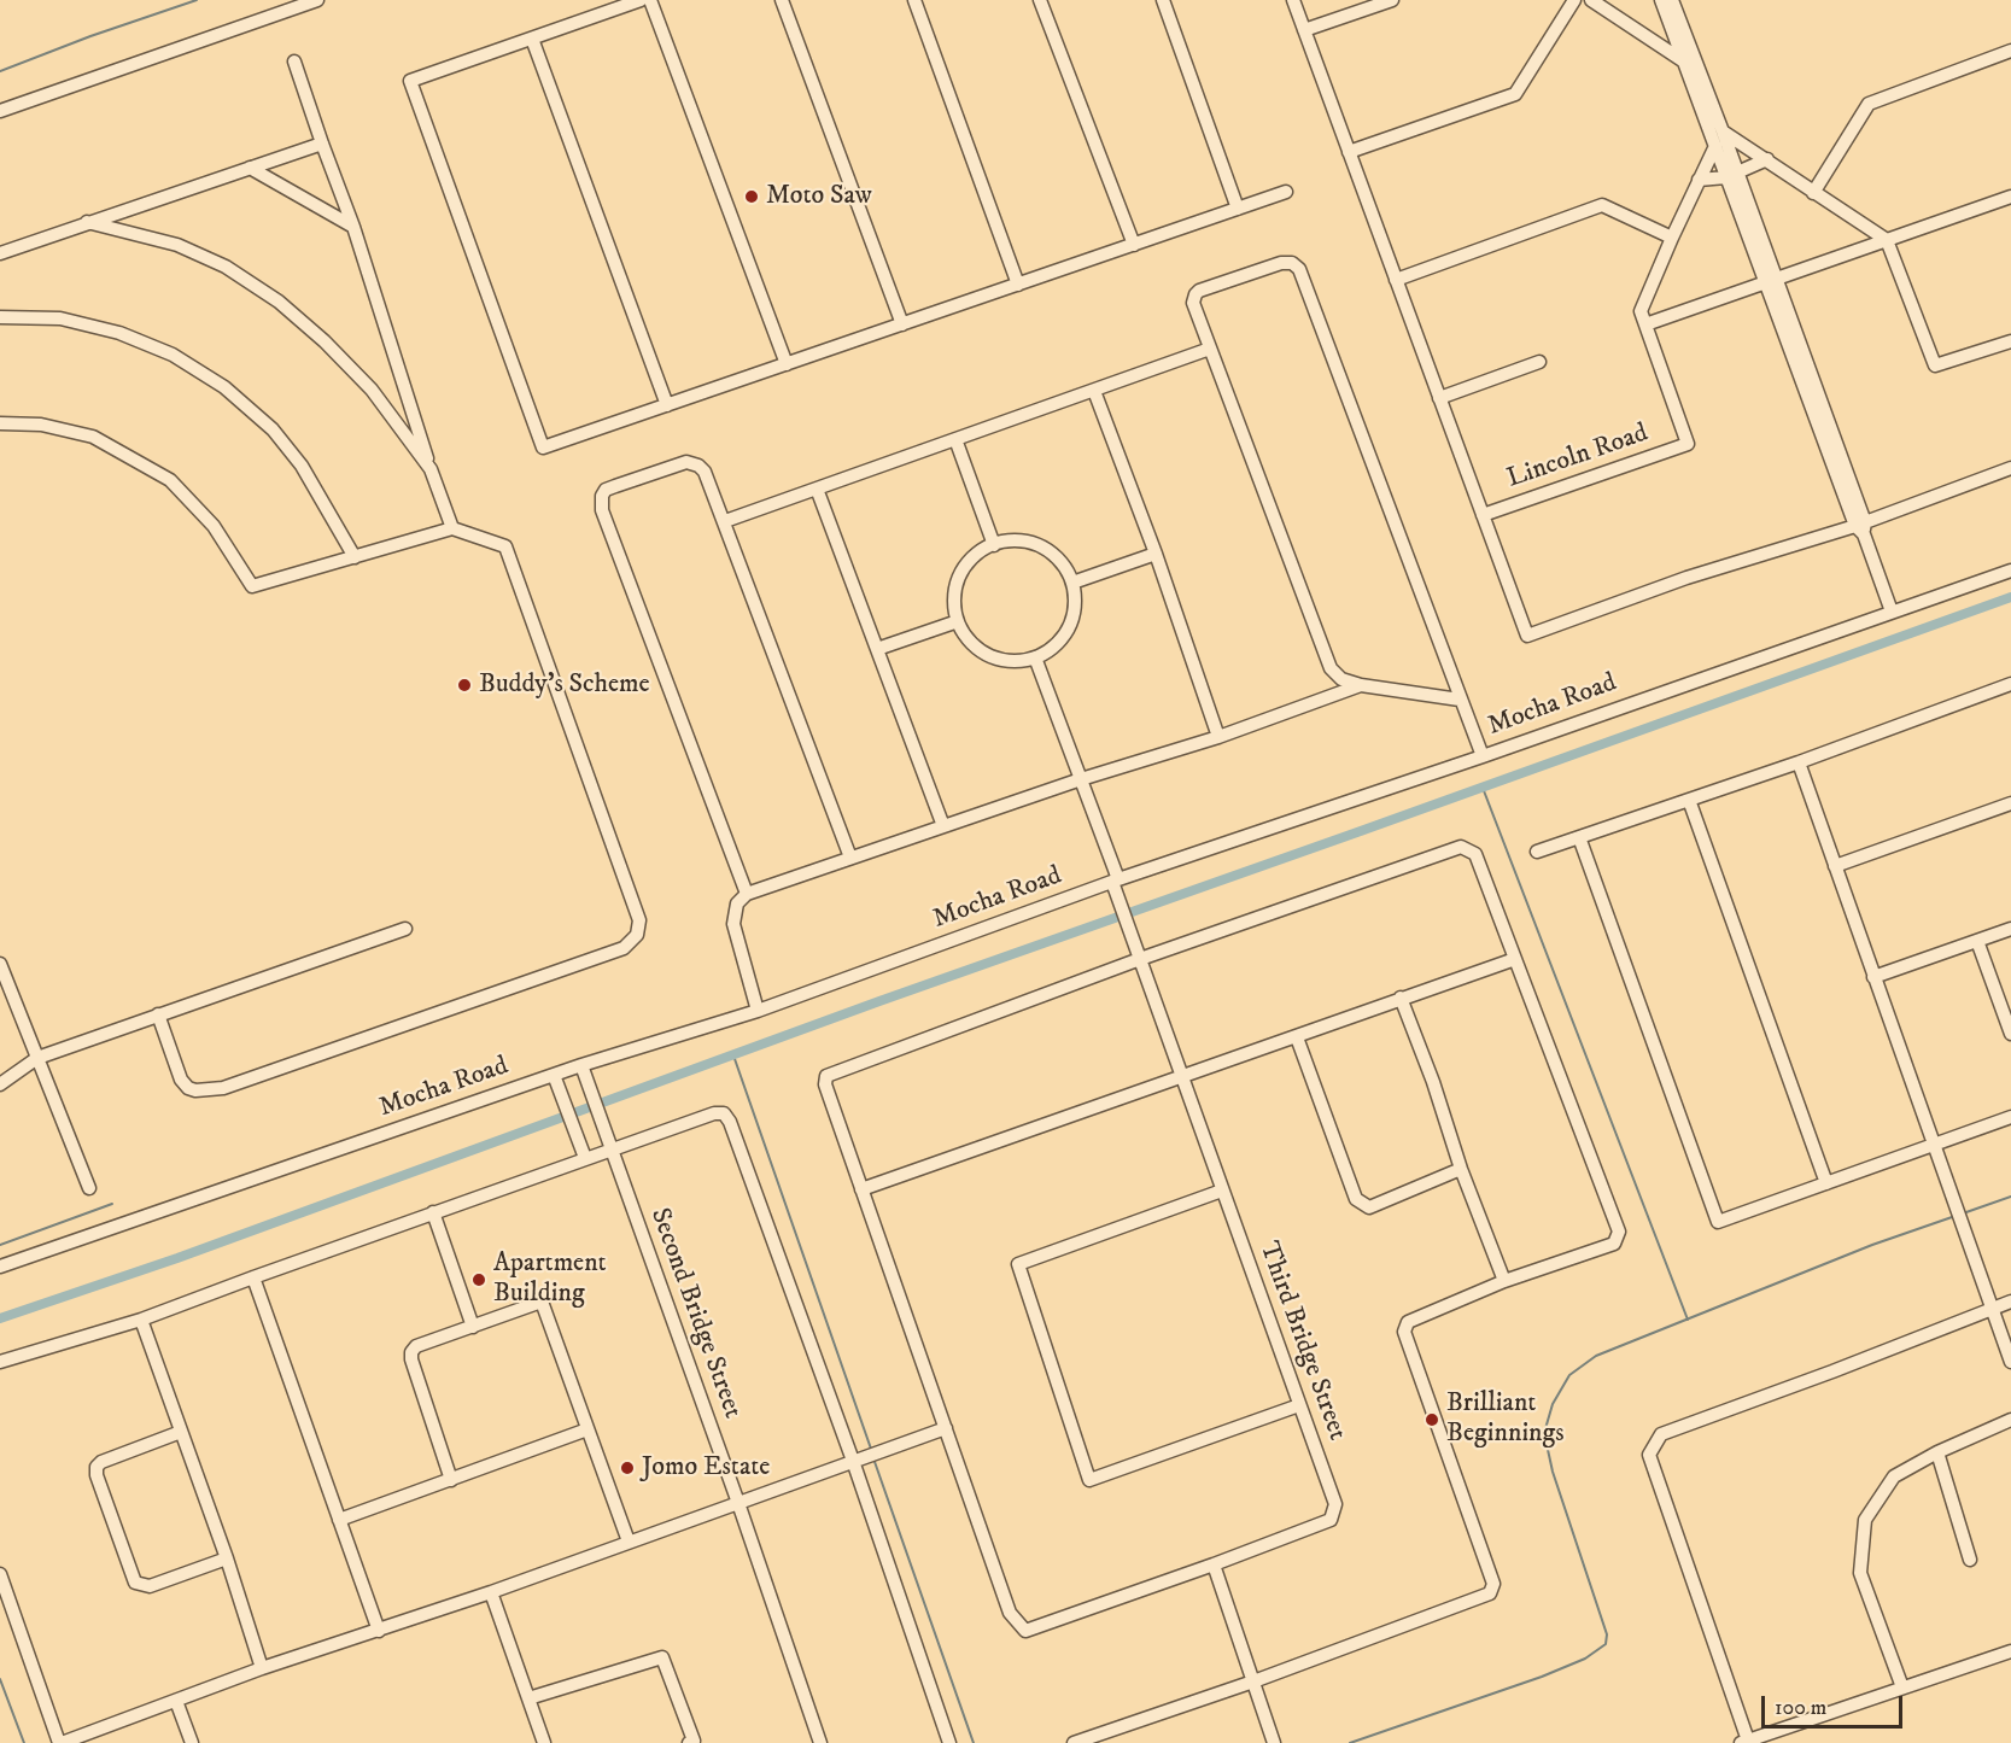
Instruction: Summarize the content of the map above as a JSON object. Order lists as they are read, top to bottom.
{
  "streets": {
    "street": [
      "Lincoln Road",
      "Mocha Road",
      "Second Bridge Street",
      "Third Bridge Street"
    ]
  },
  "crossings": [
    ["Mocha Road", "Second Bridge Street"],
    ["Mocha Road", "Third Bridge Street"]
  ],
  "places": [
    "Moto Saw",
    "Buddy’s Scheme",
    "Apartment Building",
    "Brilliant Beginnings",
    "Jomo Estate"
  ],
  "scale_bar": "100 m"
}
